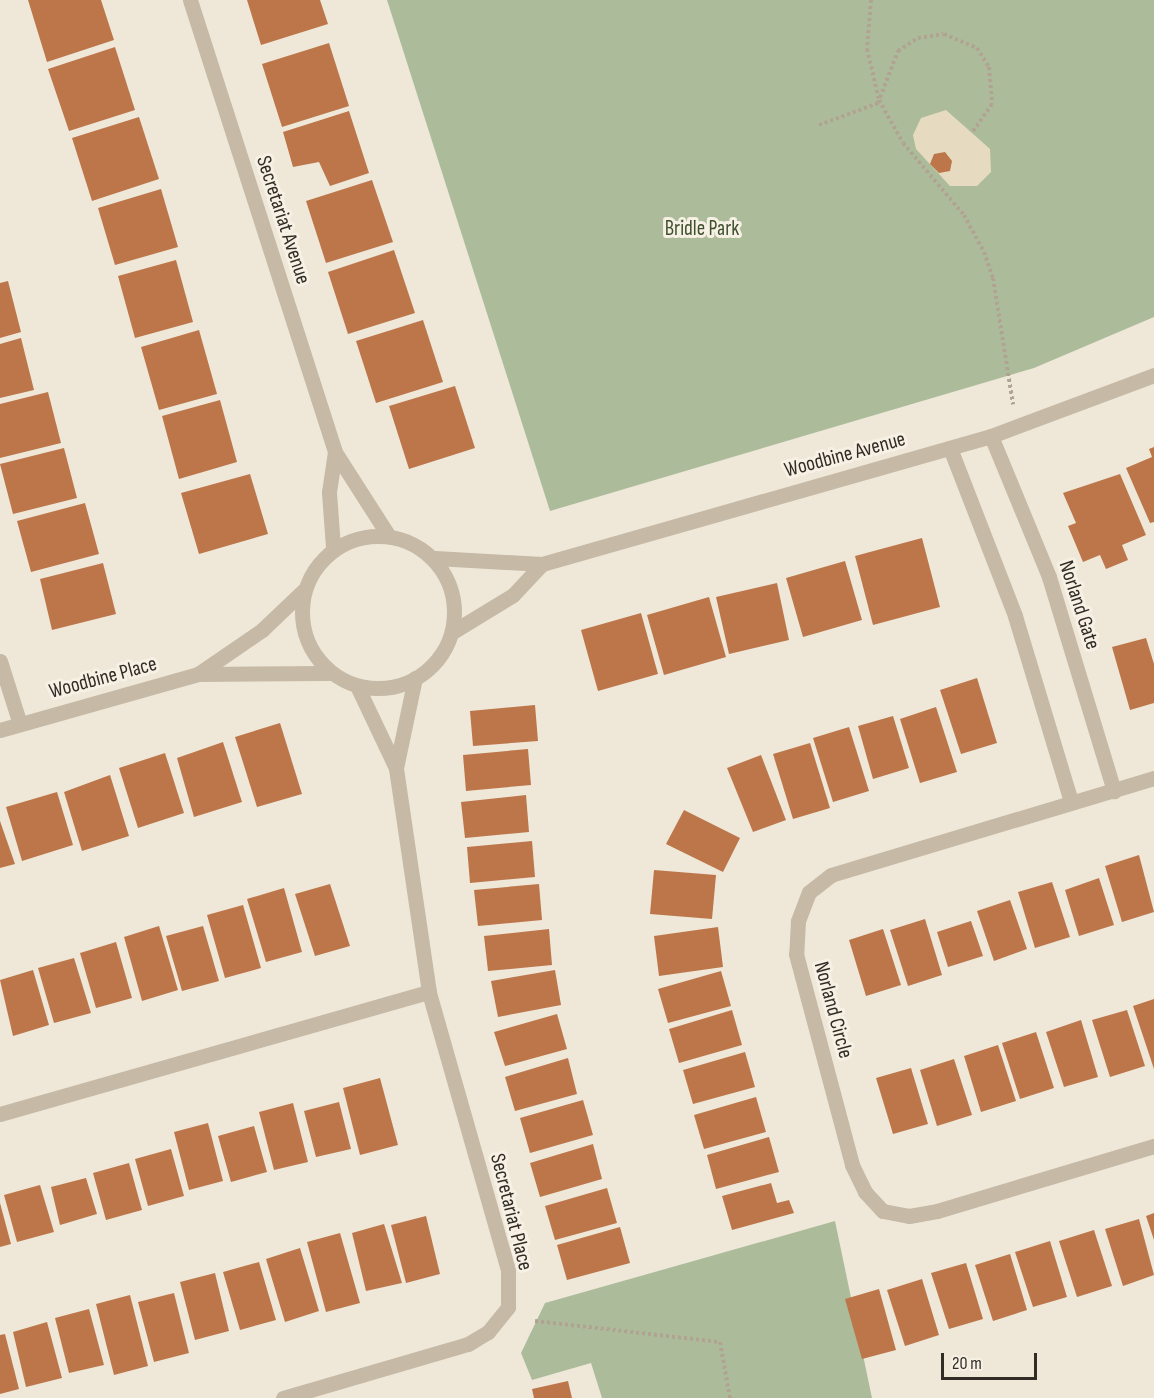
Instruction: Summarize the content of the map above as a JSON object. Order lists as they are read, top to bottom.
{
  "streets": {
    "street": [
      "Secretariat Avenue",
      "Woodbine Avenue",
      "Norland Gate",
      "Woodbine Place",
      "Norland Circle",
      "Secretariat Place"
    ]
  },
  "crossings": [
    ["Secretariat Avenue", "Woodbine Avenue"],
    ["Secretariat Avenue", "Woodbine Place"],
    ["Secretariat Avenue", "Secretariat Place"],
    ["Woodbine Avenue", "Norland Gate"],
    ["Woodbine Avenue", "Woodbine Place"],
    ["Woodbine Avenue", "Secretariat Place"],
    ["Norland Gate", "Norland Circle"],
    ["Woodbine Place", "Secretariat Place"]
  ],
  "parks": ["Bridle Park"],
  "scale_bar": "20 m"
}
